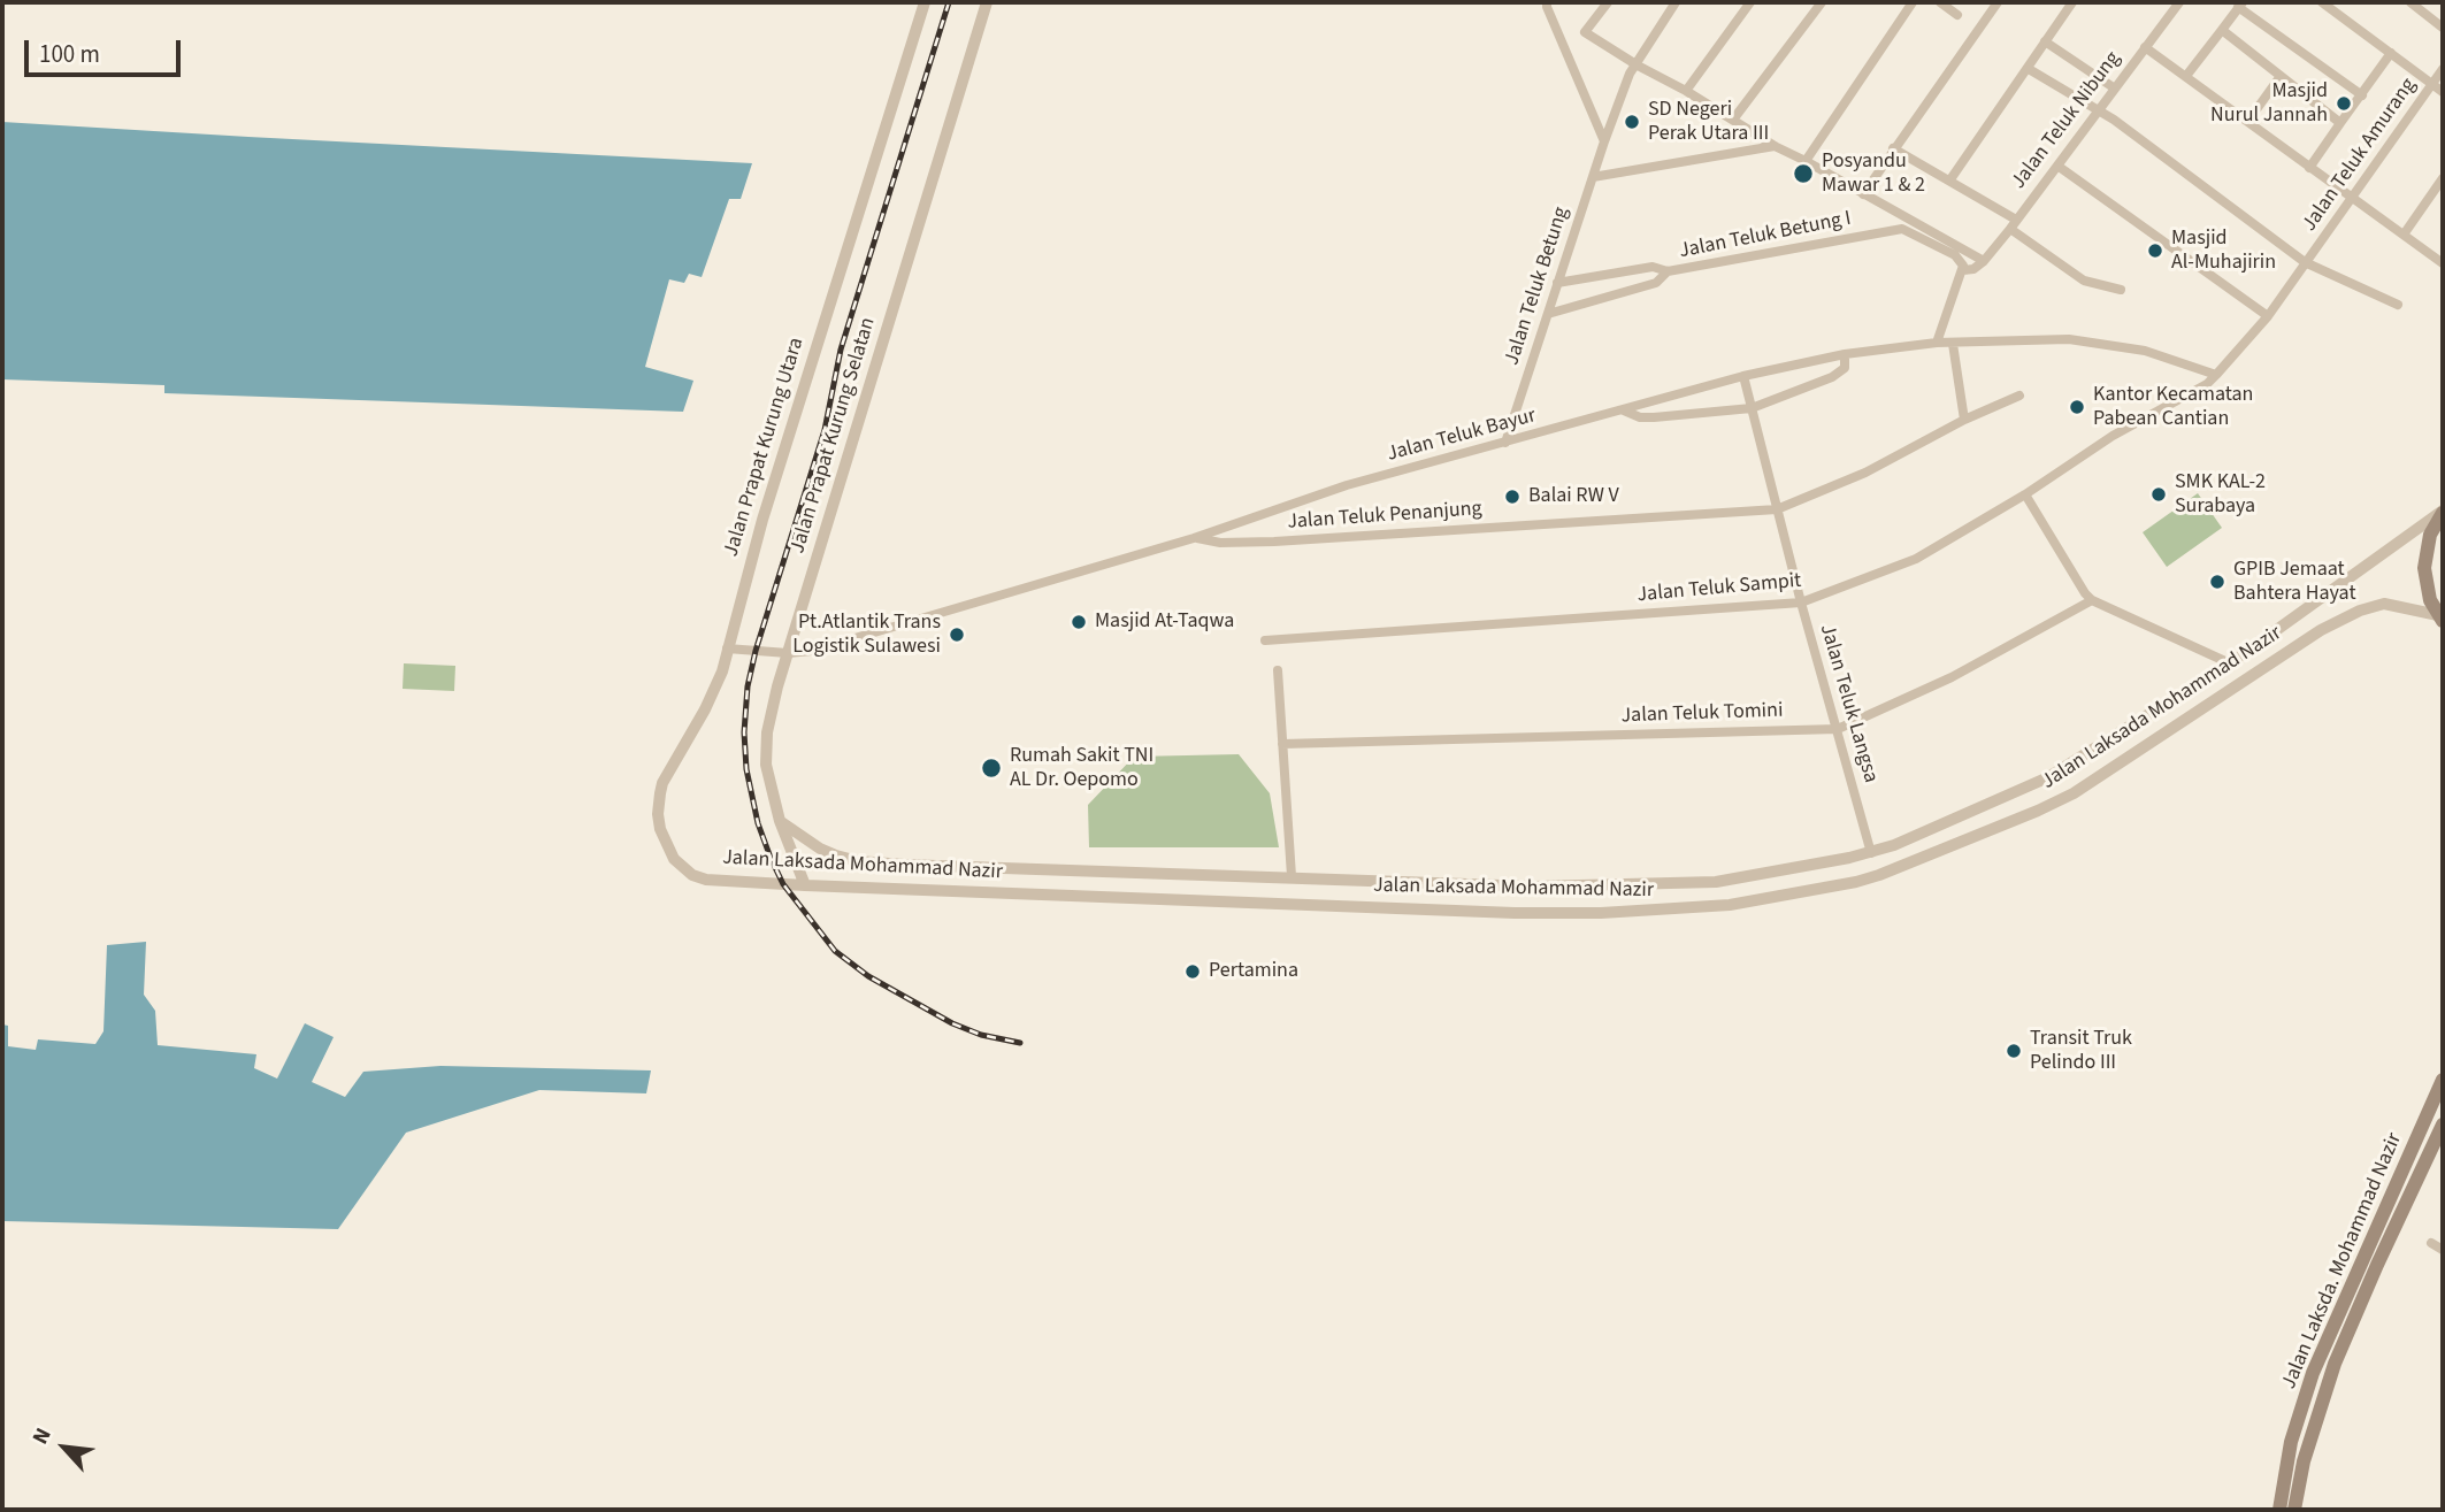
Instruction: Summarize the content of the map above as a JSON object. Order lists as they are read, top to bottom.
{
  "streets": {
    "main road": ["Jalan Laksda. Mohammad Nazir"],
    "street": [
      "Jalan Teluk Nibung",
      "Jalan Teluk Amurang",
      "Jalan Teluk Betung I",
      "Jalan Teluk Betung",
      "Jalan Prapat Kurung Selatan",
      "Jalan Teluk Bayur",
      "Jalan Prapat Kurung Utara",
      "Jalan Teluk Penanjung",
      "Jalan Teluk Sampit",
      "Jalan Teluk Langsa",
      "Jalan Laksada Mohammad Nazir",
      "Jalan Teluk Tomini"
    ]
  },
  "crossings": [
    ["Jalan Teluk Amurang", "Jalan Teluk Bayur"],
    ["Jalan Teluk Amurang", "Jalan Teluk Sampit"],
    ["Jalan Teluk Betung I", "Jalan Teluk Betung"],
    ["Jalan Teluk Betung", "Jalan Teluk Bayur"],
    ["Jalan Prapat Kurung Selatan", "Jalan Teluk Bayur"],
    ["Jalan Prapat Kurung Selatan", "Jalan Laksada Mohammad Nazir"],
    ["Jalan Teluk Bayur", "Jalan Prapat Kurung Utara"],
    ["Jalan Teluk Bayur", "Jalan Teluk Penanjung"],
    ["Jalan Teluk Bayur", "Jalan Teluk Sampit"],
    ["Jalan Teluk Bayur", "Jalan Teluk Langsa"],
    ["Jalan Prapat Kurung Utara", "Jalan Laksada Mohammad Nazir"],
    ["Jalan Teluk Penanjung", "Jalan Teluk Langsa"],
    ["Jalan Teluk Sampit", "Jalan Teluk Langsa"],
    ["Jalan Teluk Langsa", "Jalan Laksada Mohammad Nazir"],
    ["Jalan Teluk Langsa", "Jalan Teluk Tomini"]
  ],
  "places": [
    "Masjid Nurul Jannah",
    "SD Negeri Perak Utara III",
    "Posyandu Mawar 1 & 2",
    "Masjid Al-Muhajirin",
    "Kantor Kecamatan Pabean Cantian",
    "SMK KAL-2 Surabaya",
    "Balai RW V",
    "GPIB Jemaat Bahtera Hayat",
    "Masjid At-Taqwa",
    "Pt.Atlantik Trans Logistik Sulawesi",
    "Rumah Sakit TNI AL Dr. Oepomo",
    "Pertamina",
    "Transit Truk Pelindo III"
  ],
  "scale_bar": "100 m",
  "north": "top left"
}
